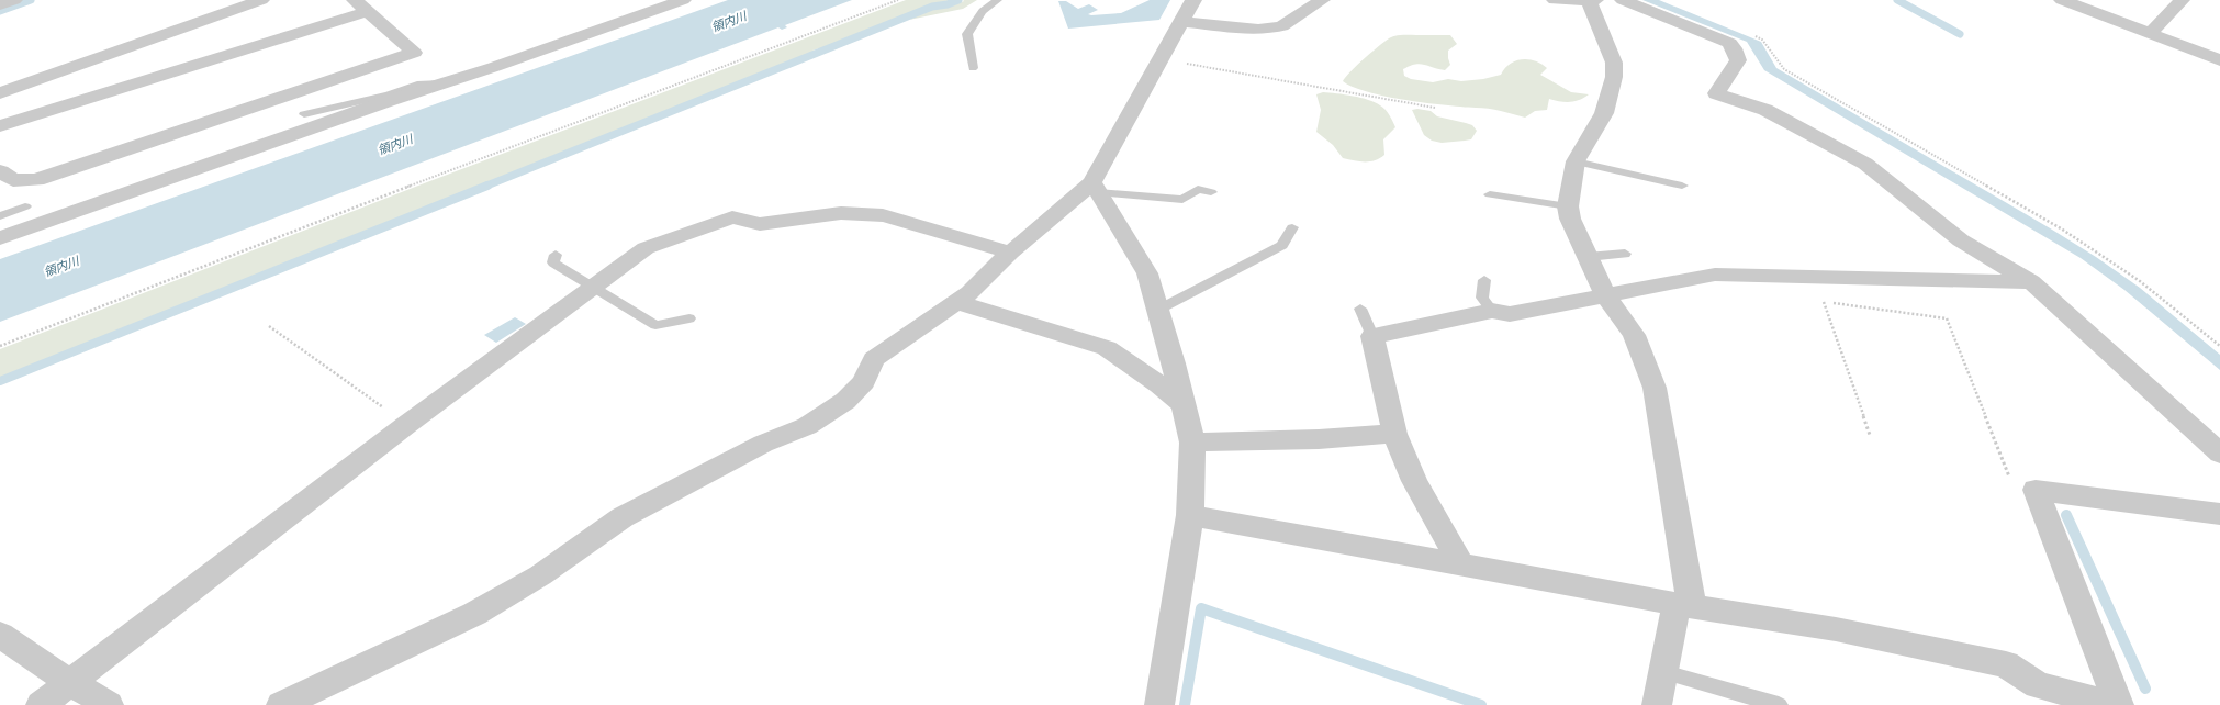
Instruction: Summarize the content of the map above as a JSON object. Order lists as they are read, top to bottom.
{
  "water": ["領内川"]
}
